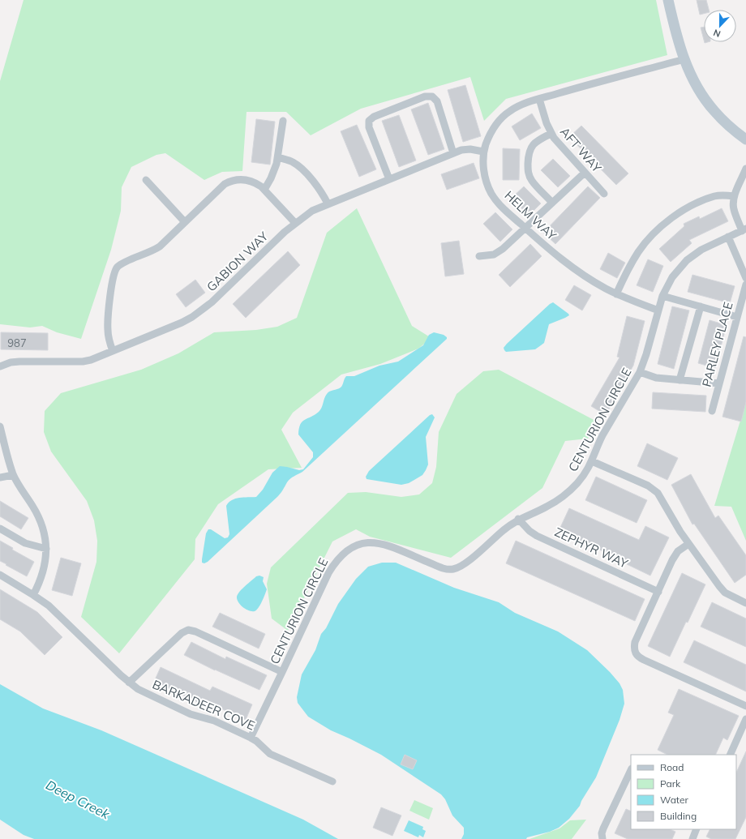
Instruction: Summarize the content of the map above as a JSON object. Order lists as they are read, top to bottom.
{
  "streets": {
    "street": [
      "AFT WAY",
      "HELM WAY",
      "GABION WAY",
      "PARLEY PLACE",
      "CENTURION CIRCLE",
      "ZEPHYR WAY",
      "BARKADEER COVE"
    ]
  },
  "crossings": [
    ["AFT WAY", "HELM WAY"],
    ["HELM WAY", "GABION WAY"],
    ["HELM WAY", "CENTURION CIRCLE"],
    ["CENTURION CIRCLE", "ZEPHYR WAY"],
    ["CENTURION CIRCLE", "BARKADEER COVE"]
  ],
  "water": ["Deep Creek"],
  "house_numbers": ["987"],
  "legend": [
    "Road",
    "Park",
    "Water",
    "Building"
  ],
  "north": "bottom"
}
